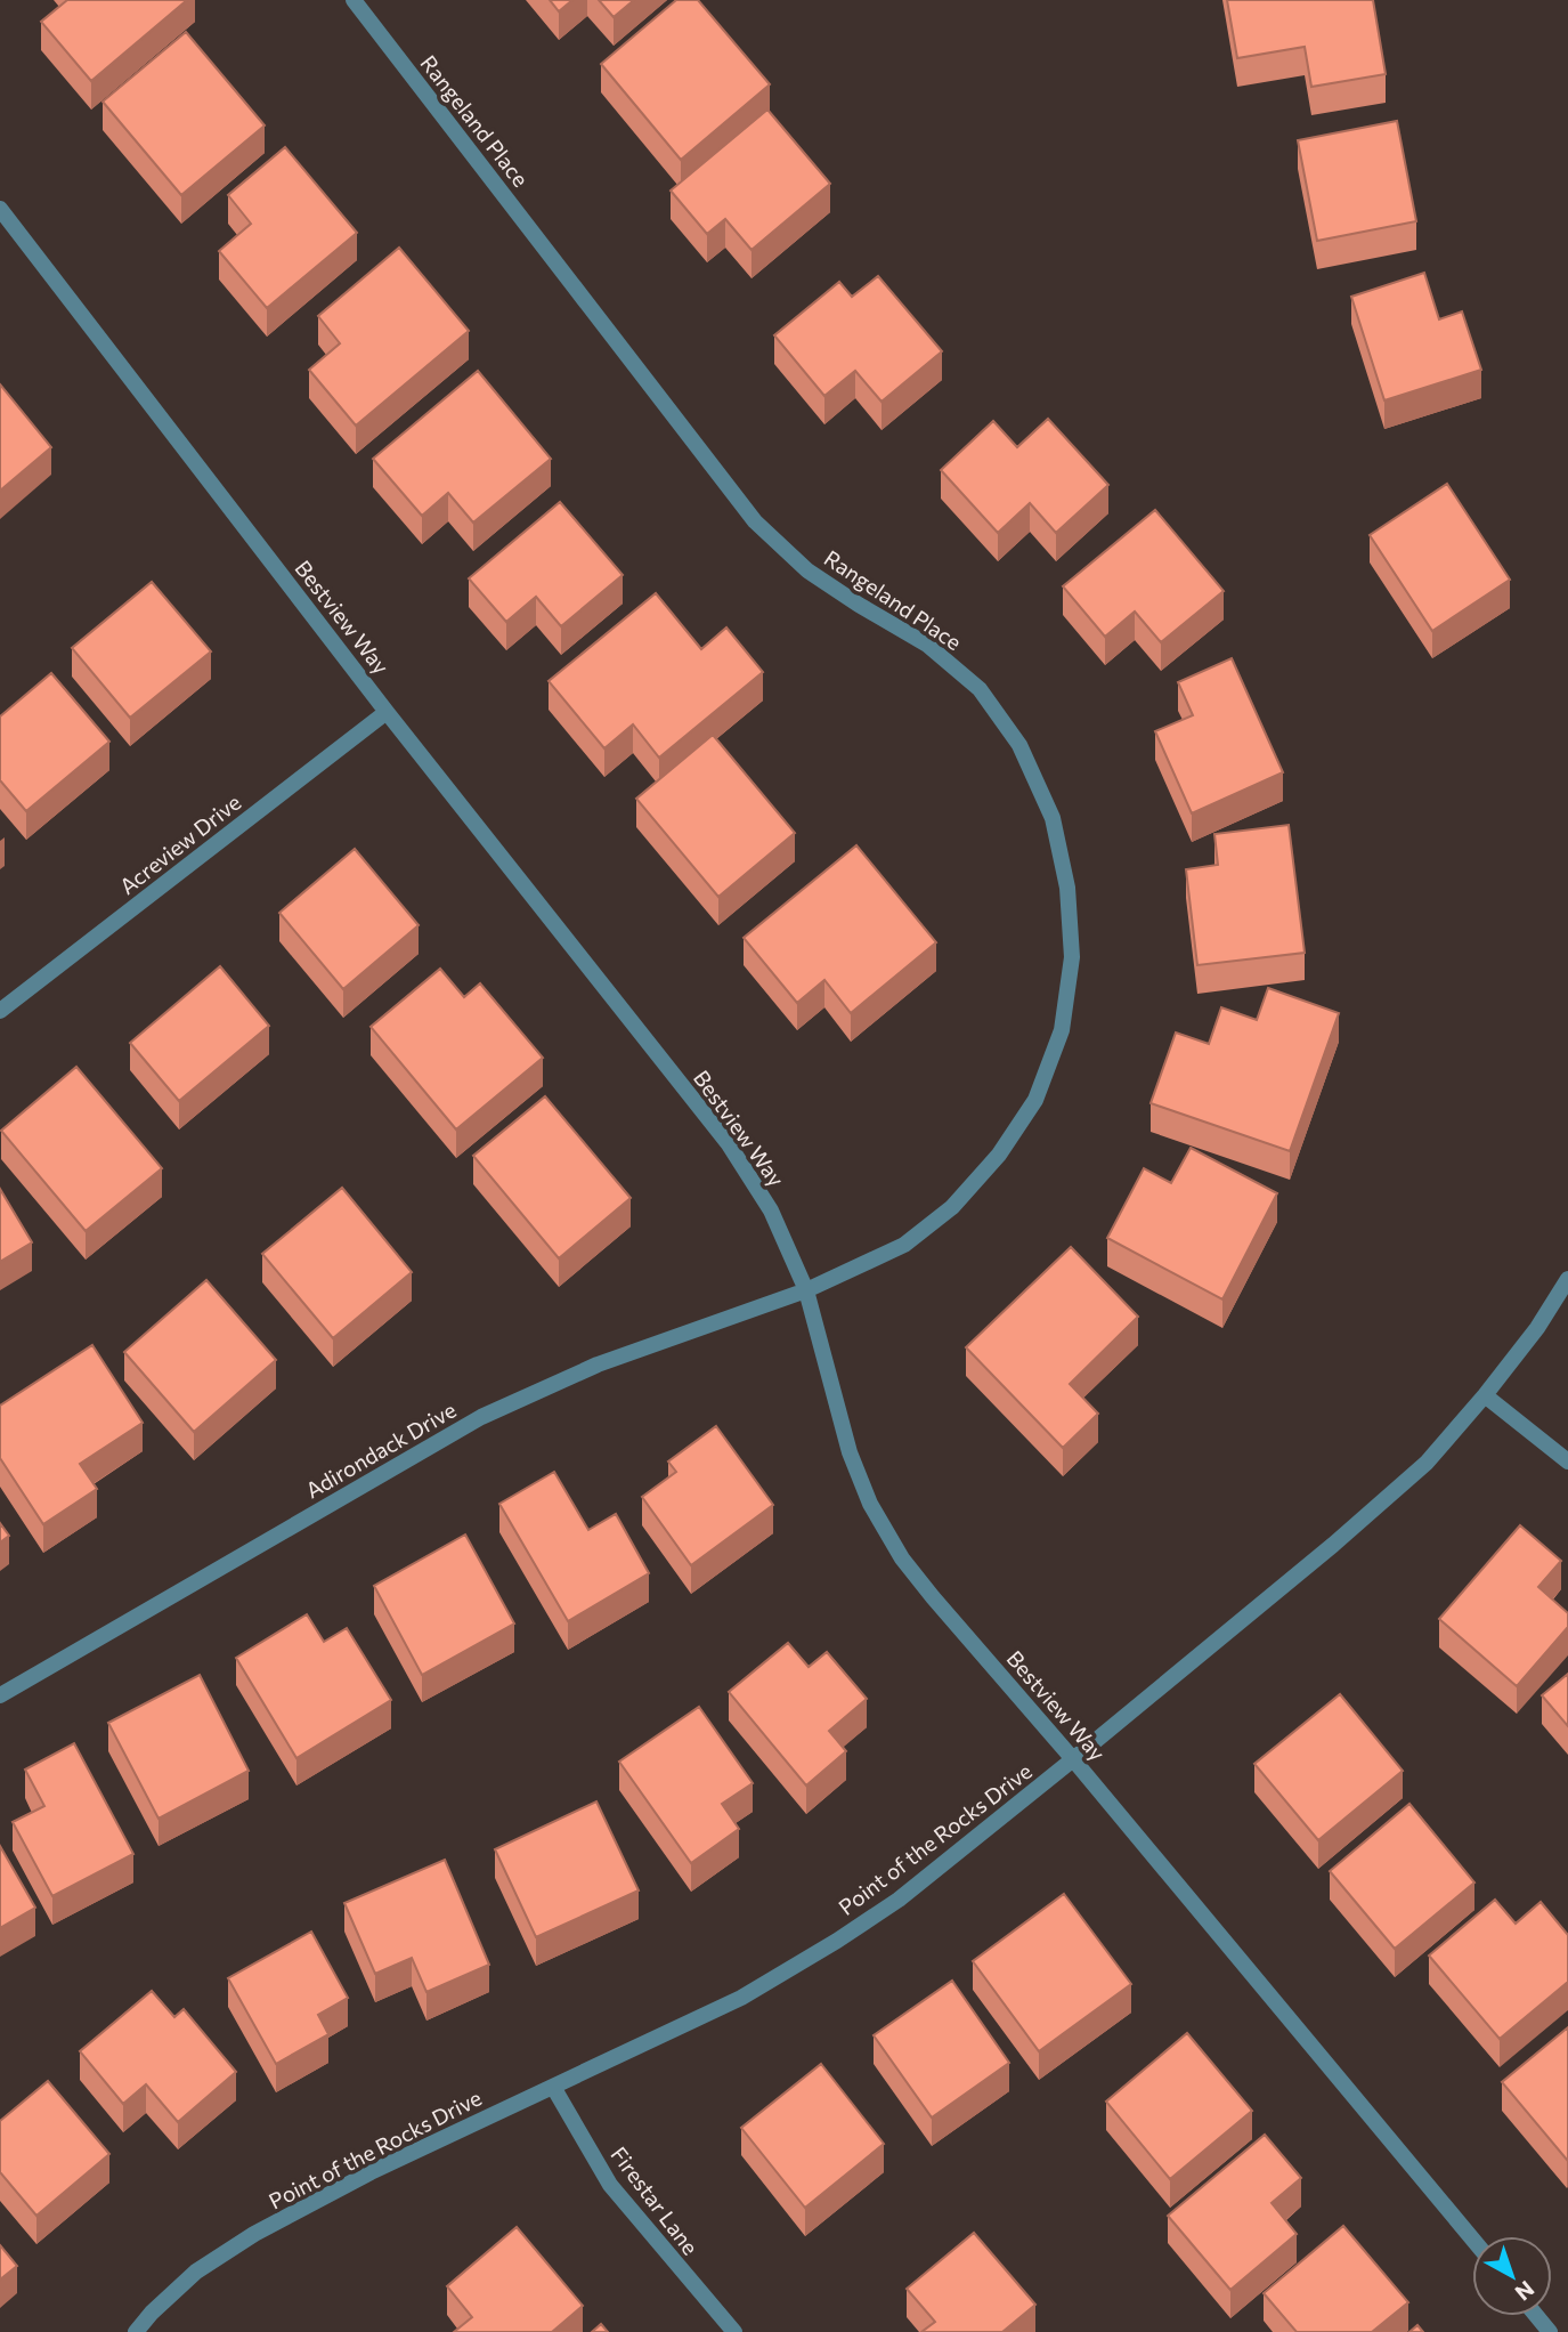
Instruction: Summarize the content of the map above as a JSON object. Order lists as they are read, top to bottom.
{
  "streets": {
    "street": [
      "Rangeland Place",
      "Bestview Way",
      "Acreview Drive",
      "Adirondack Drive",
      "Point of the Rocks Drive",
      "Firestar Lane"
    ]
  },
  "crossings": [
    ["Rangeland Place", "Bestview Way"],
    ["Rangeland Place", "Adirondack Drive"],
    ["Bestview Way", "Acreview Drive"],
    ["Bestview Way", "Adirondack Drive"],
    ["Bestview Way", "Point of the Rocks Drive"],
    ["Point of the Rocks Drive", "Firestar Lane"]
  ],
  "north": "bottom right"
}
